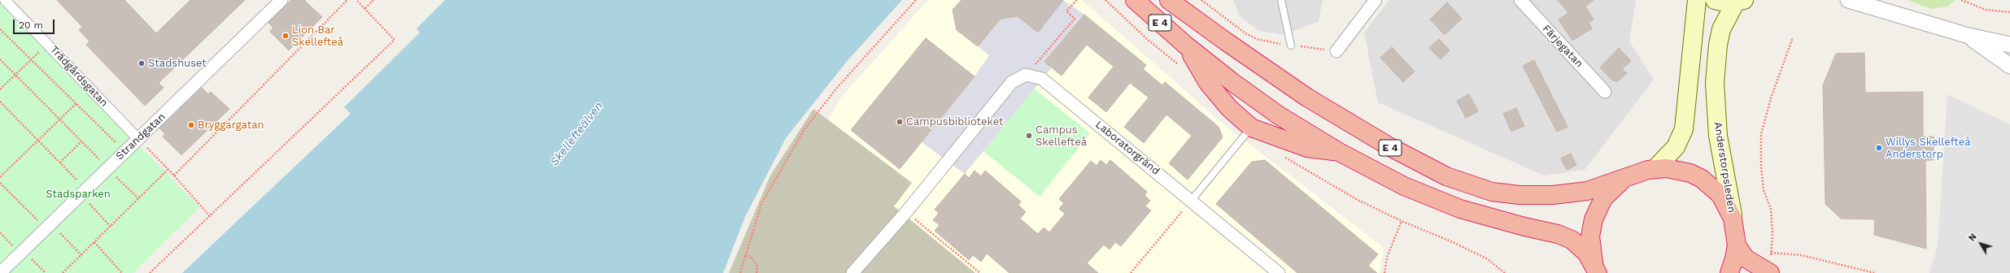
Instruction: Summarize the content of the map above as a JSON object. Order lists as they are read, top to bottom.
{
  "streets": {
    "highway": ["E 4"],
    "main road": ["Anderstorpsleden"],
    "street": [
      "Färjegatan",
      "Trädgårdsgatan",
      "Strandgatan",
      "Laboratorgränd"
    ]
  },
  "crossings": [
    ["Trädgårdsgatan", "Strandgatan"]
  ],
  "water": ["Skellefteälven"],
  "parks": ["Stadsparken"],
  "places": [
    "Lion Bar Skellefteå",
    "Stadshuset",
    "Campusbiblioteket",
    "Bryggargatan",
    "Campus Skellefteå",
    "Willys Skellefteå Anderstorp"
  ],
  "scale_bar": "20 m",
  "north": "top left"
}
